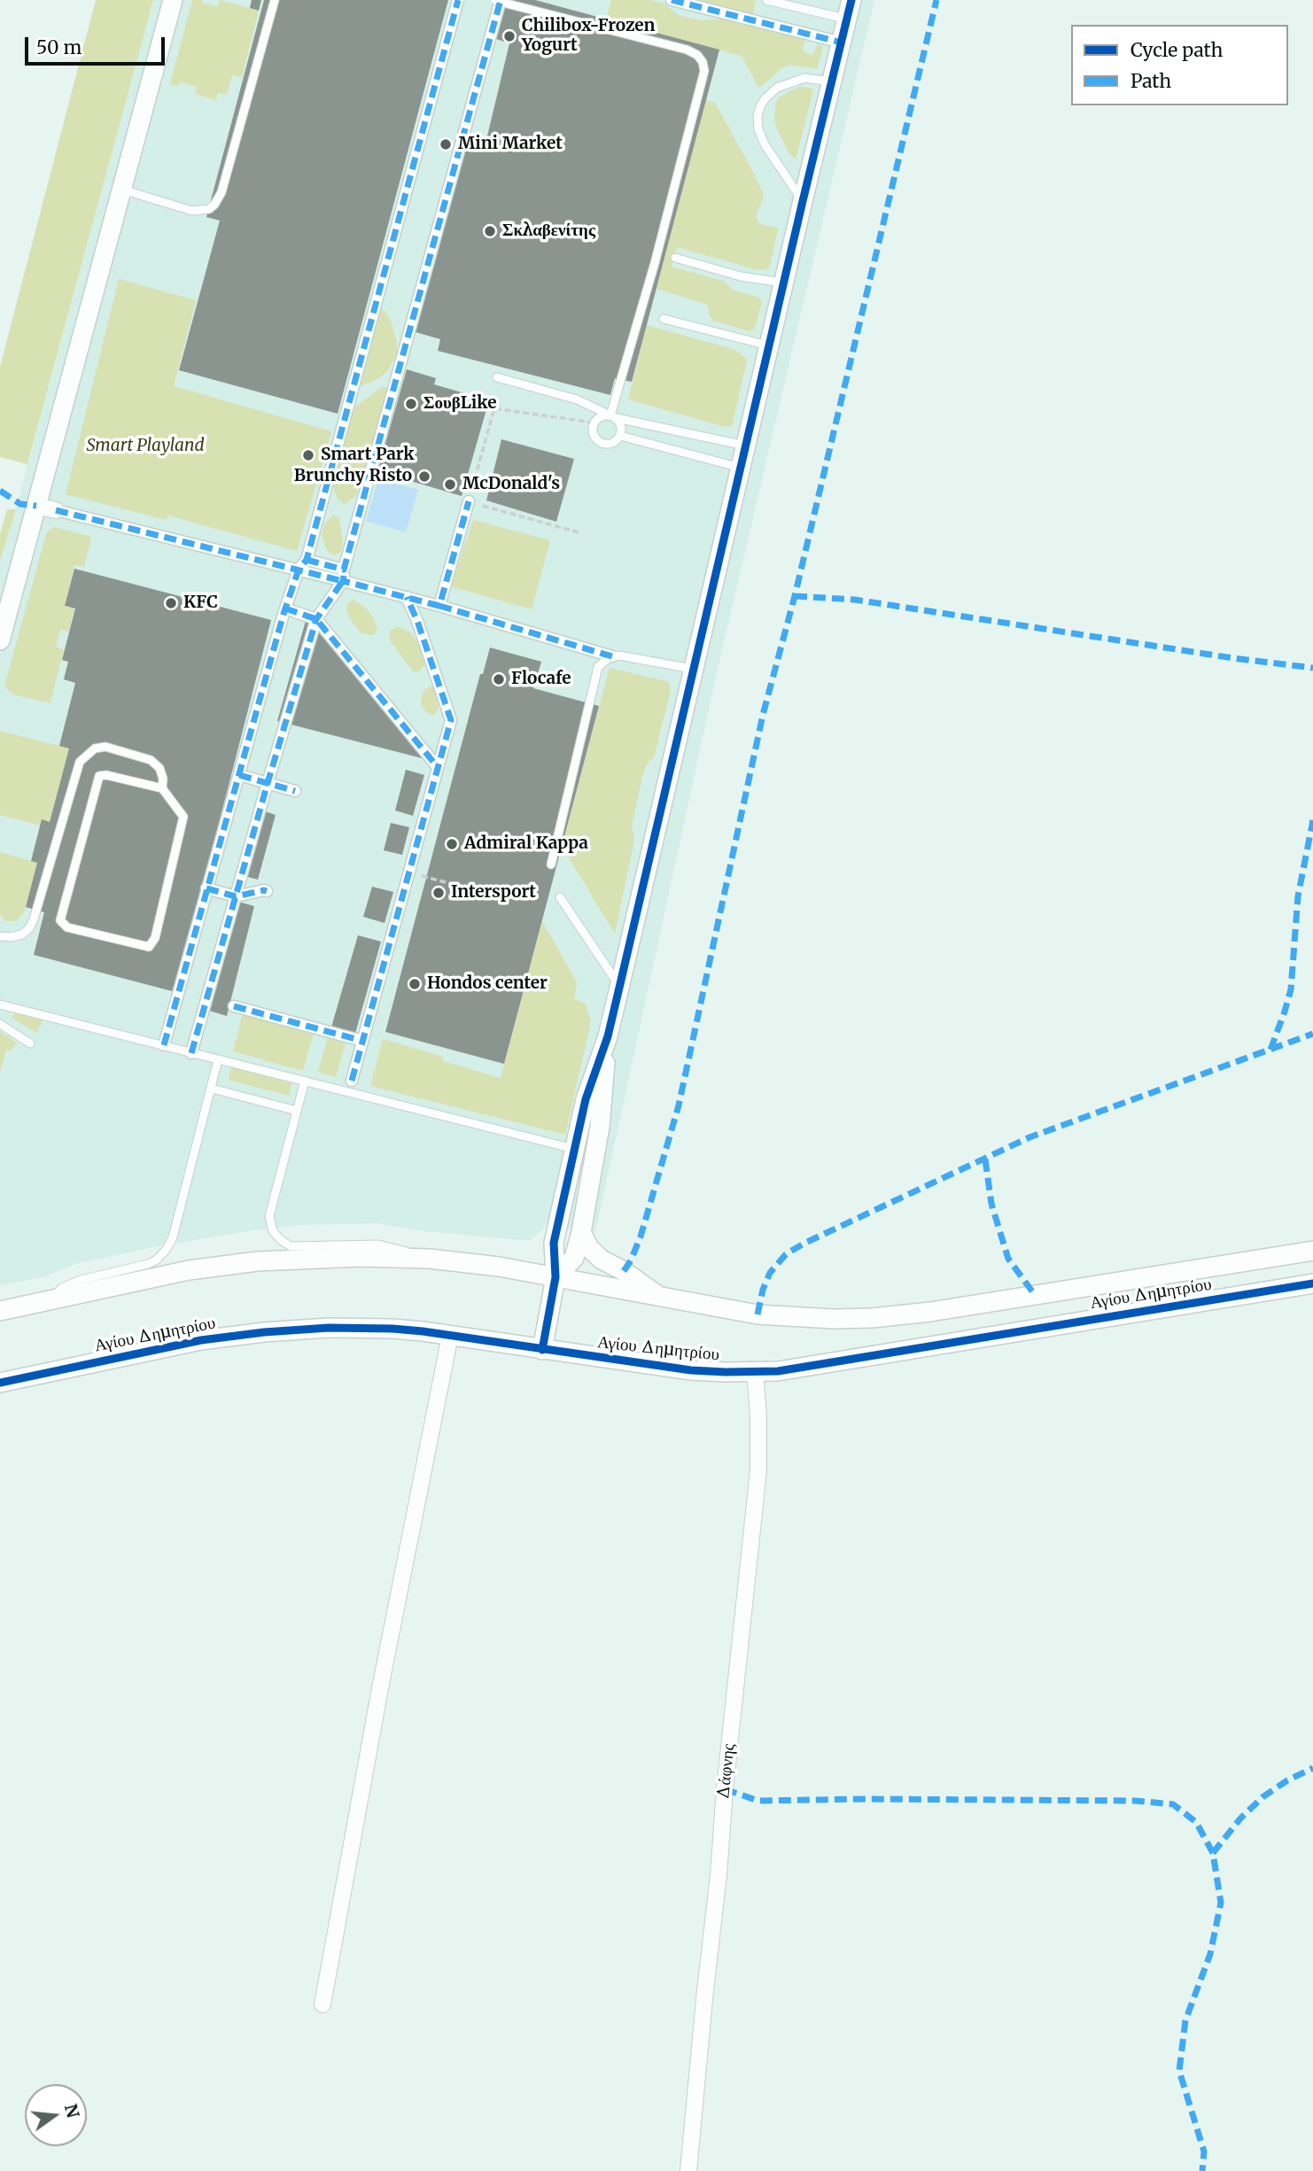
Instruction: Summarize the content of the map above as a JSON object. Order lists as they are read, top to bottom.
{
  "streets": {
    "street": ["Αγίου Δημητρίου", "Δάφνης"]
  },
  "crossings": [
    ["Αγίου Δημητρίου", "Δάφνης"]
  ],
  "parks": ["Smart Playland"],
  "places": [
    "Chilibox-Frozen Yogurt",
    "Mini Market",
    "Σκλαβενίτης",
    "ΣουβLike",
    "Smart Park",
    "Brunchy Risto",
    "McDonald's",
    "KFC",
    "Flocafe",
    "Admiral Kappa",
    "Intersport",
    "Hondos center"
  ],
  "legend": ["Cycle path", "Path"],
  "scale_bar": "50 m",
  "north": "right"
}
